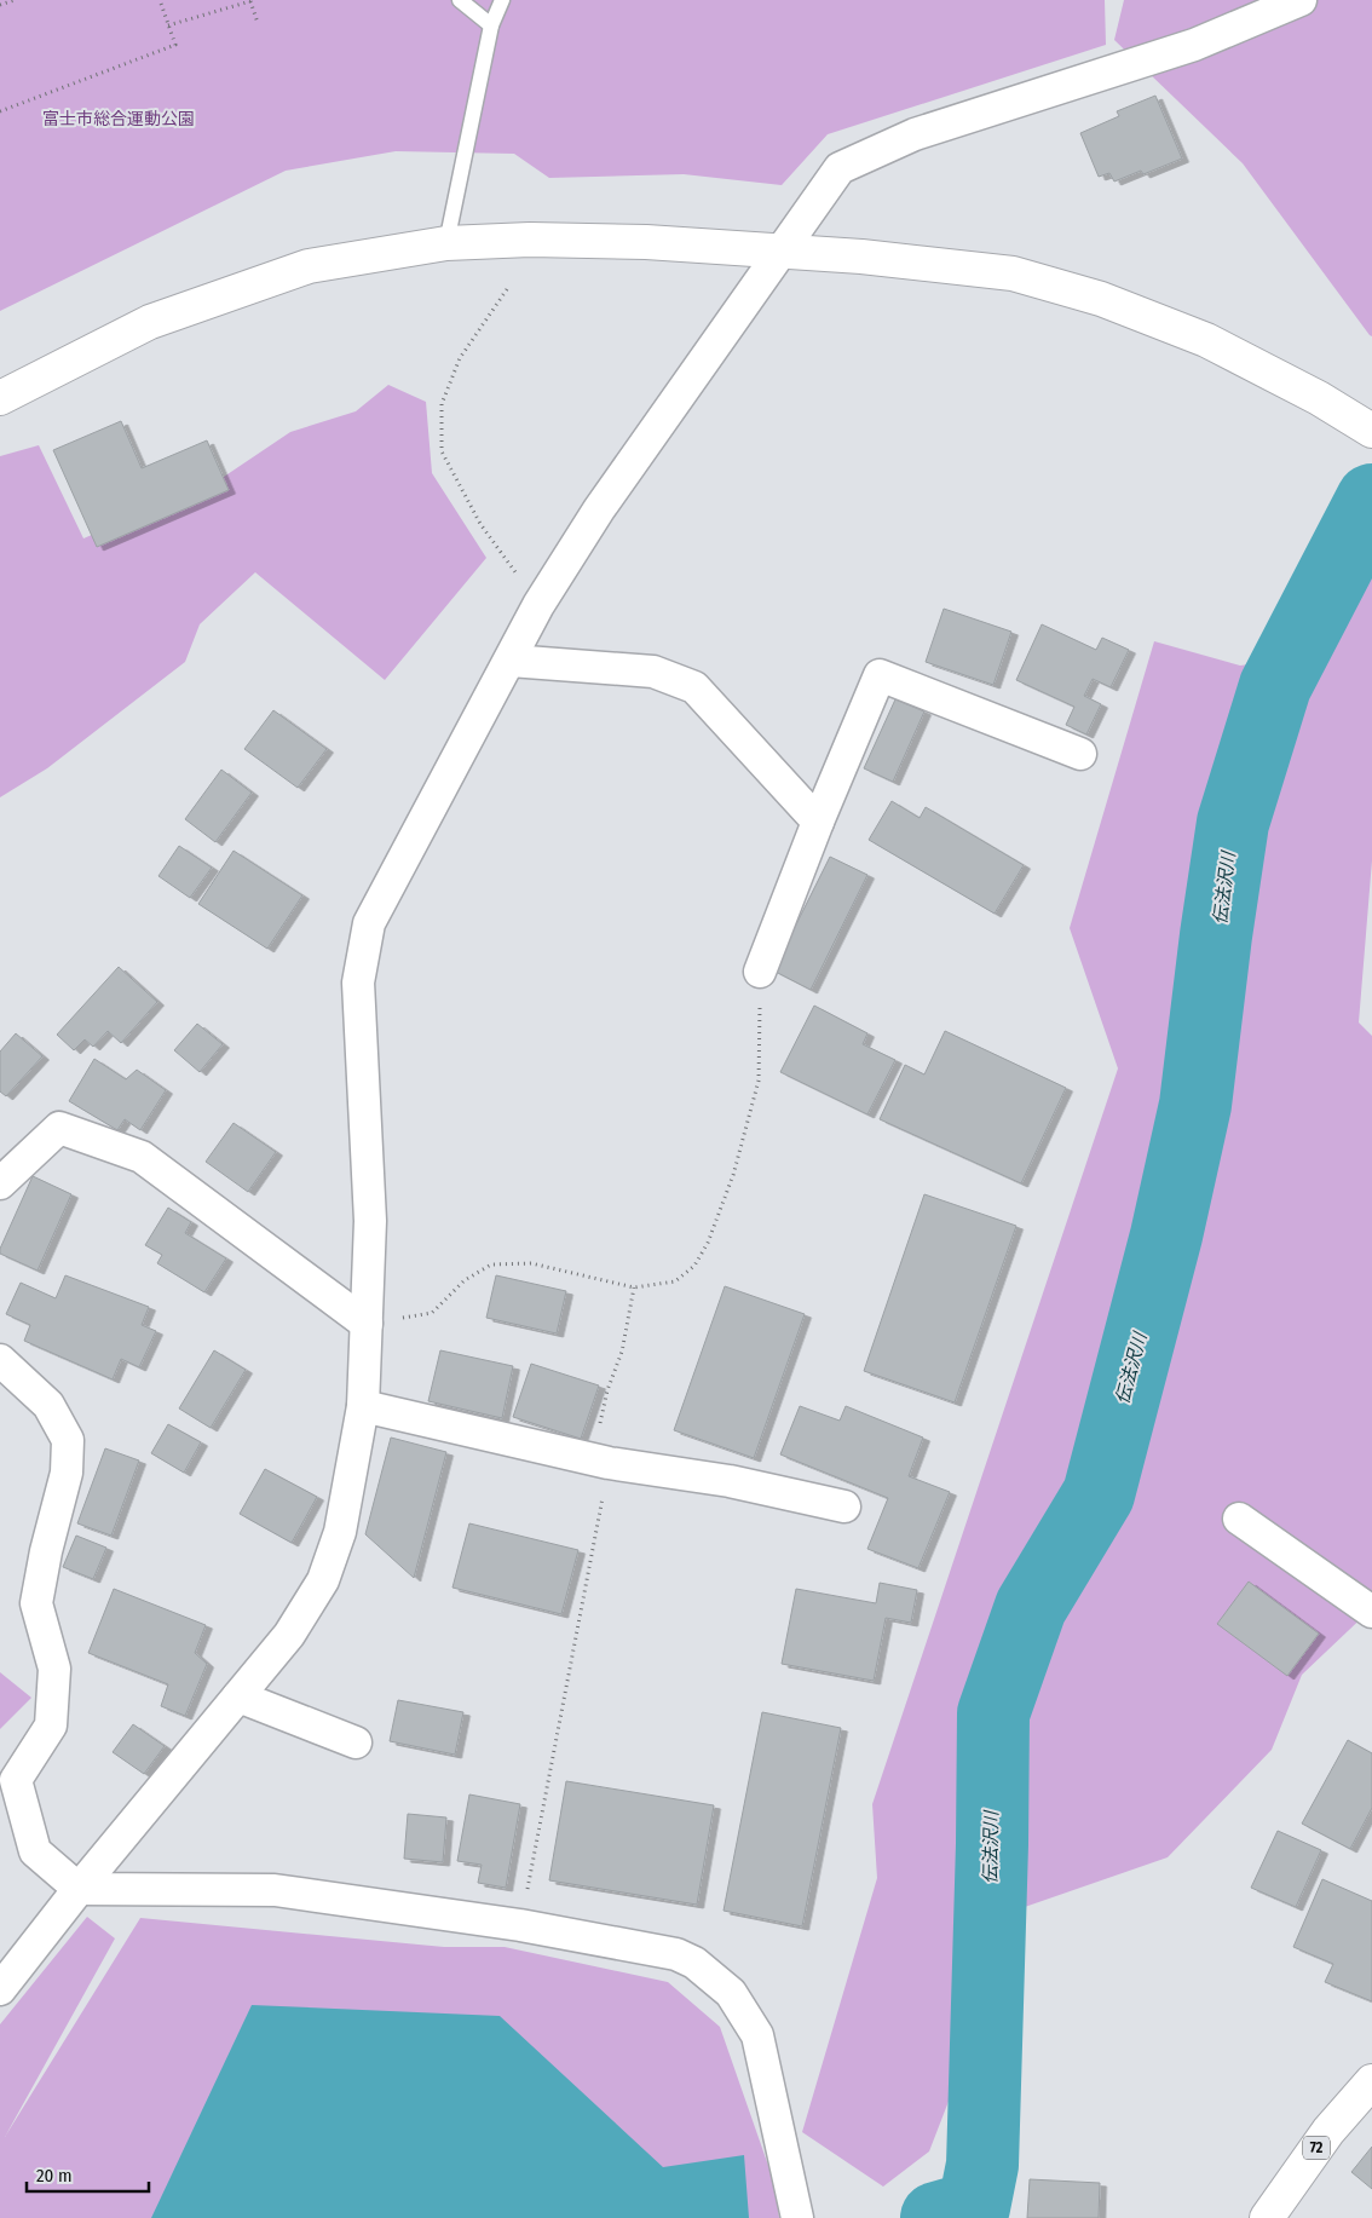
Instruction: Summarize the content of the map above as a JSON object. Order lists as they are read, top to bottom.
{
  "streets": {
    "street": ["72"]
  },
  "water": ["伝法沢川"],
  "parks": ["富士市総合運動公園"],
  "scale_bar": "20 m"
}
